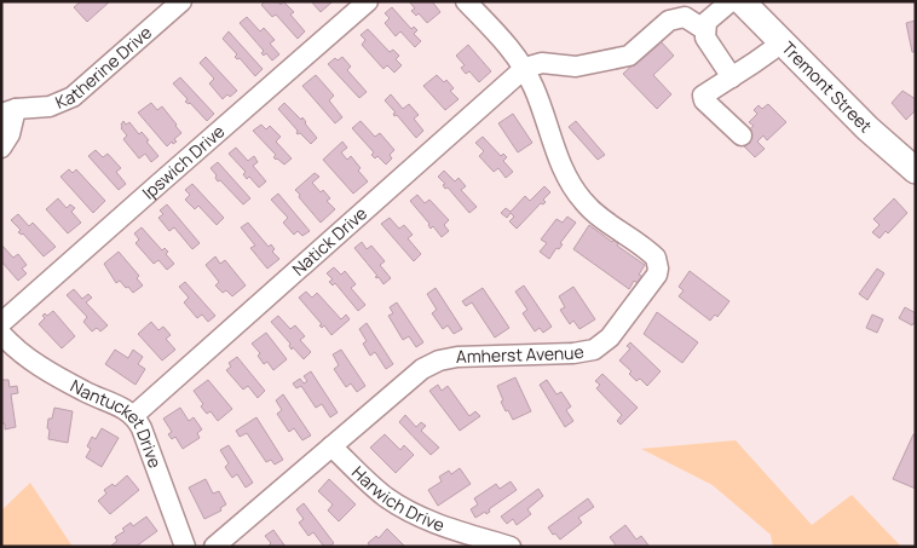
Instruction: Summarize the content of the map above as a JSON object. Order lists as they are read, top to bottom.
{
  "streets": {
    "main road": ["Tremont Street"],
    "street": [
      "Katherine Drive",
      "Ipswich Drive",
      "Natick Drive",
      "Amherst Avenue",
      "Nantucket Drive",
      "Harwich Drive"
    ]
  },
  "crossings": [
    ["Natick Drive", "Amherst Avenue"],
    ["Natick Drive", "Nantucket Drive"],
    ["Amherst Avenue", "Harwich Drive"]
  ]
}
